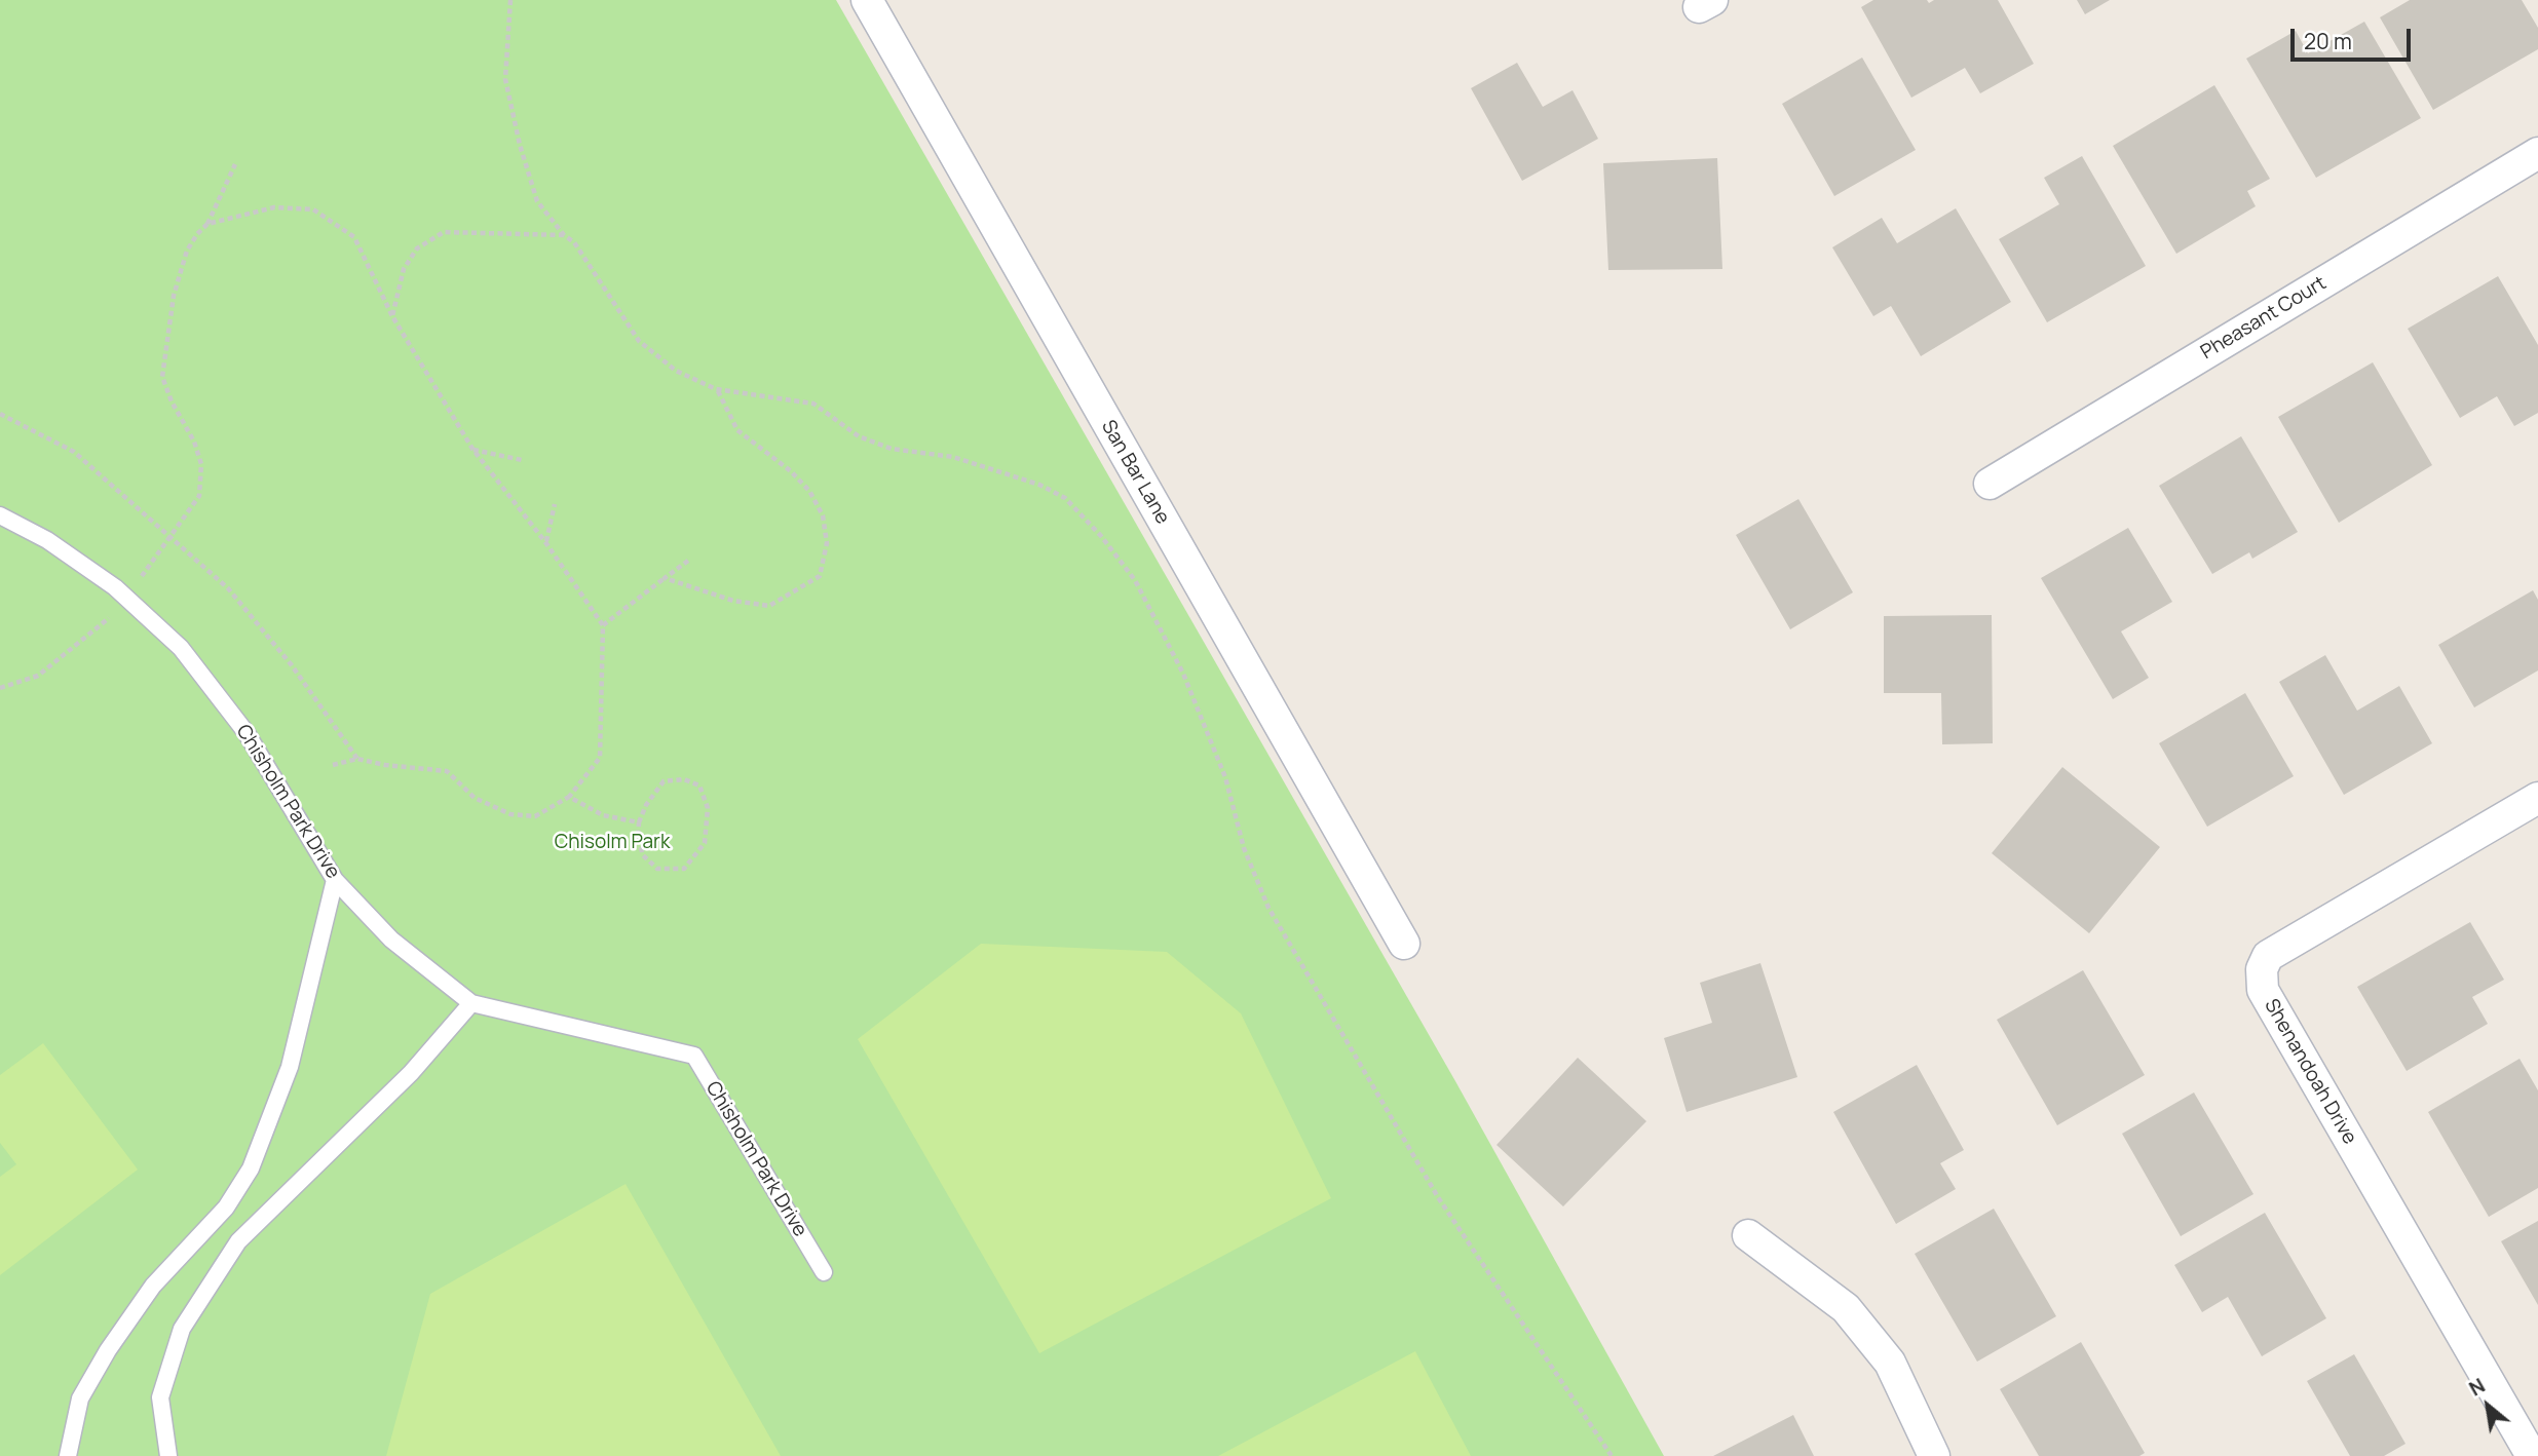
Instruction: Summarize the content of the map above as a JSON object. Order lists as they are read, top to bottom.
{
  "streets": {
    "street": ["Pheasant Court", "San Bar Lane", "Shenandoah Drive"],
    "lane": ["Chisholm Park Drive"]
  },
  "parks": ["Chisolm Park"],
  "scale_bar": "20 m",
  "north": "top left"
}
